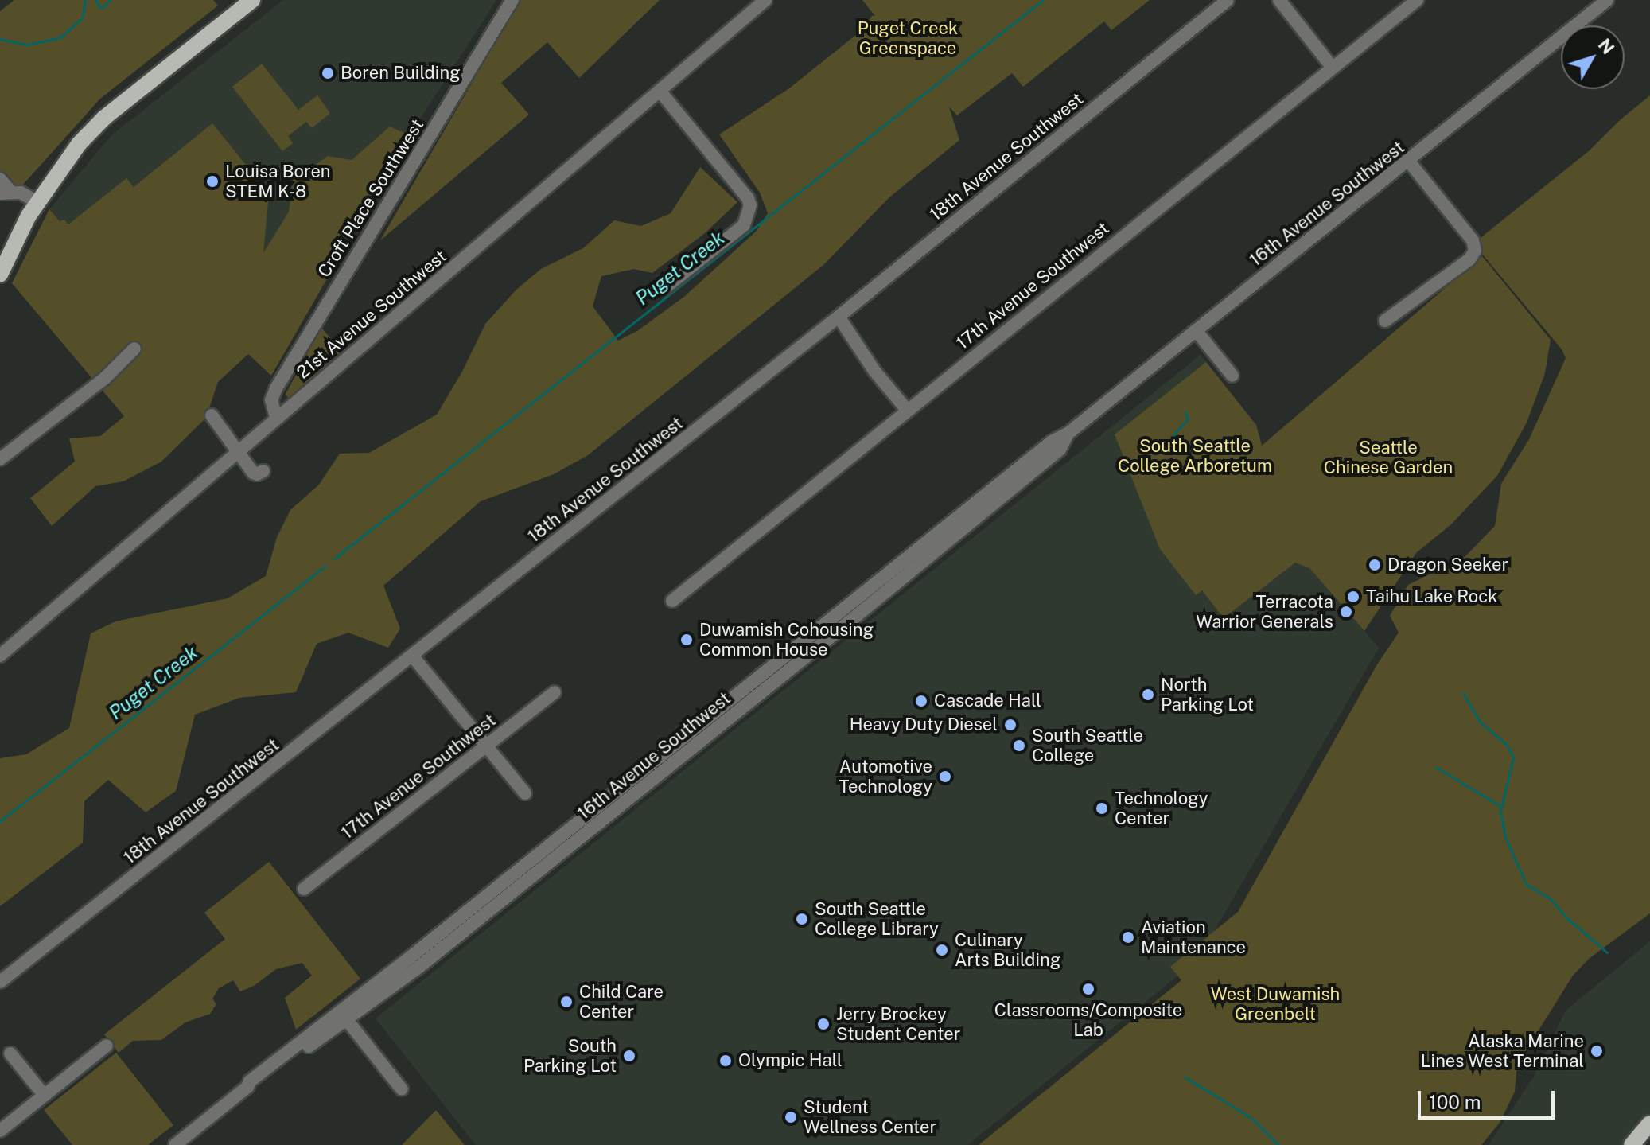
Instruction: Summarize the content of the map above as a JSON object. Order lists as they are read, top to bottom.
{
  "streets": {
    "street": [
      "18th Avenue Southwest",
      "Croft Place Southwest",
      "16th Avenue Southwest",
      "17th Avenue Southwest",
      "21st Avenue Southwest"
    ]
  },
  "crossings": [
    ["Croft Place Southwest", "21st Avenue Southwest"]
  ],
  "water": ["Puget Creek"],
  "parks": [
    "Puget Creek Greenspace",
    "South Seattle College Arboretum",
    "Seattle Chinese Garden",
    "West Duwamish Greenbelt"
  ],
  "places": [
    "Boren Building",
    "Louisa Boren STEM K-8",
    "Dragon Seeker",
    "Taihu Lake Rock",
    "Terracota Warrior Generals",
    "Duwamish Cohousing Common House",
    "North Parking Lot",
    "Cascade Hall",
    "Heavy Duty Diesel",
    "South Seattle College",
    "Automotive Technology",
    "Technology Center",
    "South Seattle College Library",
    "Aviation Maintenance",
    "Culinary Arts Building",
    "Classrooms/Composite Lab",
    "Child Care Center",
    "Jerry Brockey Student Center",
    "Alaska Marine Lines West Terminal",
    "South Parking Lot",
    "Olympic Hall",
    "Student Wellness Center"
  ],
  "scale_bar": "100 m",
  "north": "top right"
}
